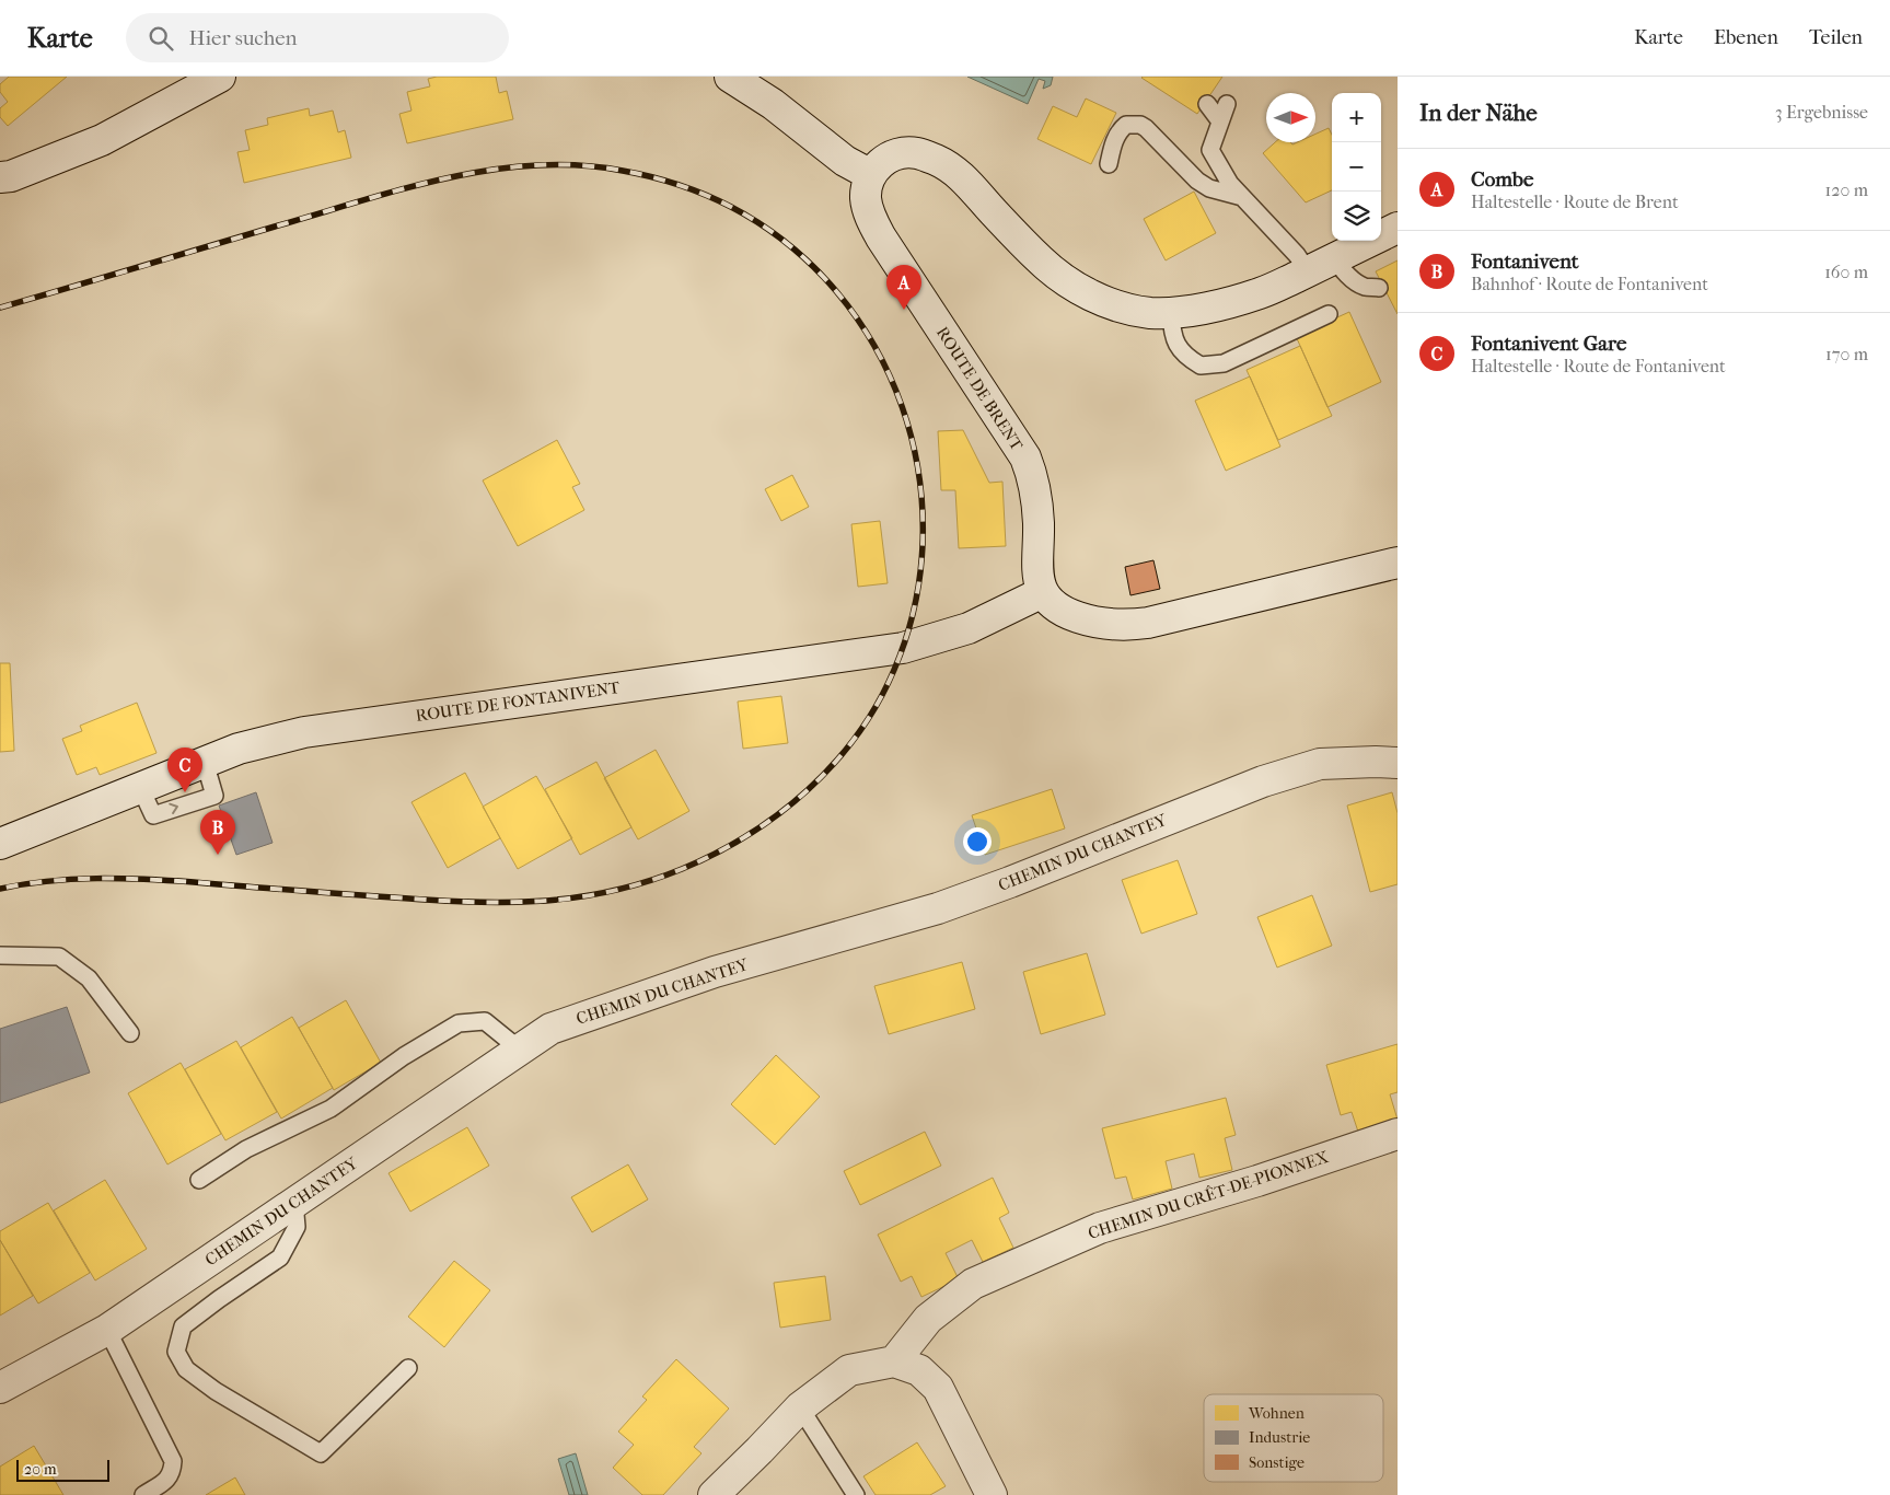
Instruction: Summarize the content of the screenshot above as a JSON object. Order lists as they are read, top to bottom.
{
  "streets": {
    "street": [
      "ROUTE DE BRENT",
      "ROUTE DE FONTANIVENT",
      "CHEMIN DU CHANTEY",
      "CHEMIN DU CRÊT-DE-PIONNEX"
    ]
  },
  "crossings": [
    ["ROUTE DE BRENT", "ROUTE DE FONTANIVENT"]
  ],
  "legend": ["Wohnen", "Industrie", "Sonstige"],
  "scale_bar": "20 m",
  "north": "right",
  "page": {
    "header": "Karte",
    "search": "Hier suchen",
    "nav": ["Karte", "Ebenen", "Teilen"],
    "heading": ["In der Nähe", "3 Ergebnisse"],
    "map_buttons": ["+", "−"],
    "list": [
      {
        "mark": "A",
        "name": "Combe",
        "note": "Haltestelle · Route de Brent",
        "value": "120 m"
      },
      {
        "mark": "B",
        "name": "Fontanivent",
        "note": "Bahnhof · Route de Fontanivent",
        "value": "160 m"
      },
      {
        "mark": "C",
        "name": "Fontanivent Gare",
        "note": "Haltestelle · Route de Fontanivent",
        "value": "170 m"
      }
    ],
    "pins": ["A", "C", "B"],
    "scale": "20 m"
  }
}
